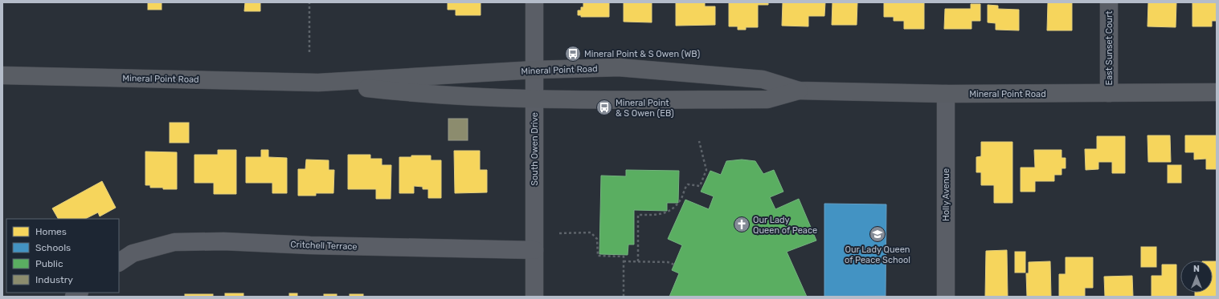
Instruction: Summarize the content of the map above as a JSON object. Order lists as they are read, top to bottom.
{
  "streets": {
    "main road": ["Mineral Point Road"],
    "street": [
      "East Sunset Court",
      "South Owen Drive",
      "Holly Avenue",
      "Critchell Terrace"
    ]
  },
  "crossings": [
    ["East Sunset Court", "Mineral Point Road"],
    ["Mineral Point Road", "South Owen Drive"],
    ["Mineral Point Road", "Holly Avenue"],
    ["South Owen Drive", "Critchell Terrace"]
  ],
  "places": {
    "bus stop": ["Mineral Point & S Owen (WB)", "Mineral Point & S Owen (EB)"],
    "church": ["Our Lady Queen of Peace"],
    "school or university": ["Our Lady Queen of Peace School"]
  },
  "legend": [
    "Homes",
    "Schools",
    "Public",
    "Industry"
  ],
  "north": "top"
}
